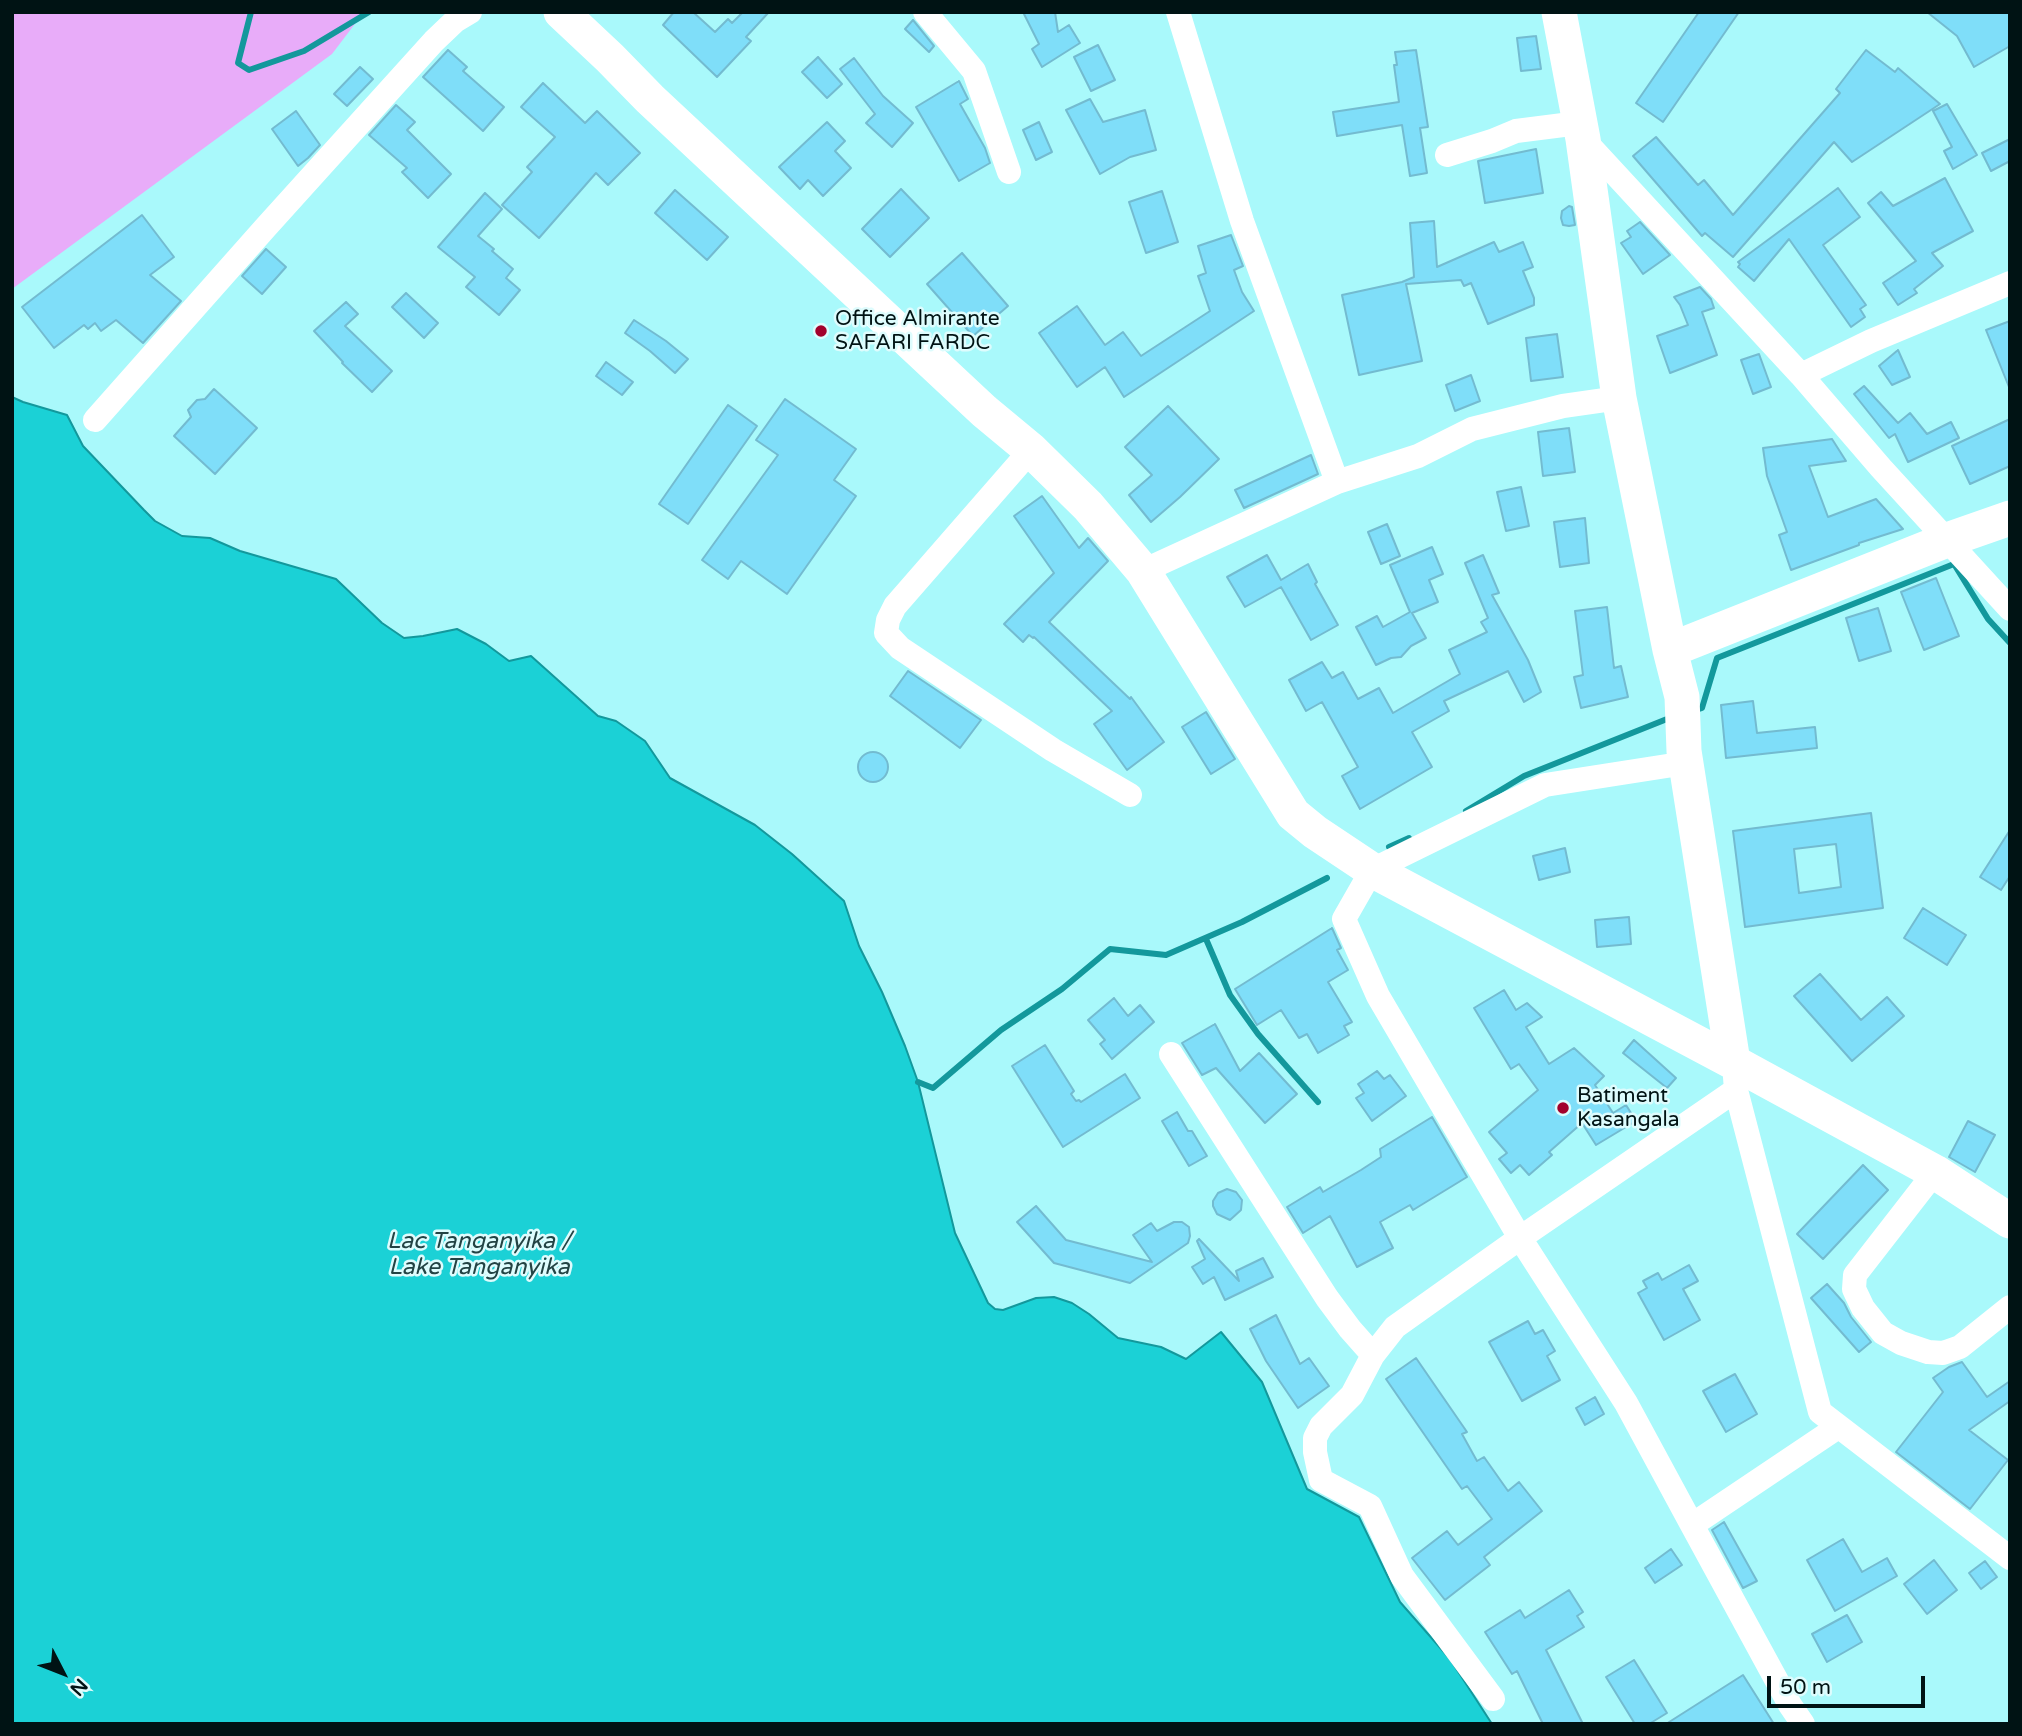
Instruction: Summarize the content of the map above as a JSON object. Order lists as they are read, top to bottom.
{
  "water": ["Lac Tanganyika / Lake Tanganyika"],
  "places": ["Office Almirante SAFARI FARDC", "Batiment Kasangala"],
  "scale_bar": "50 m",
  "north": "bottom right"
}
